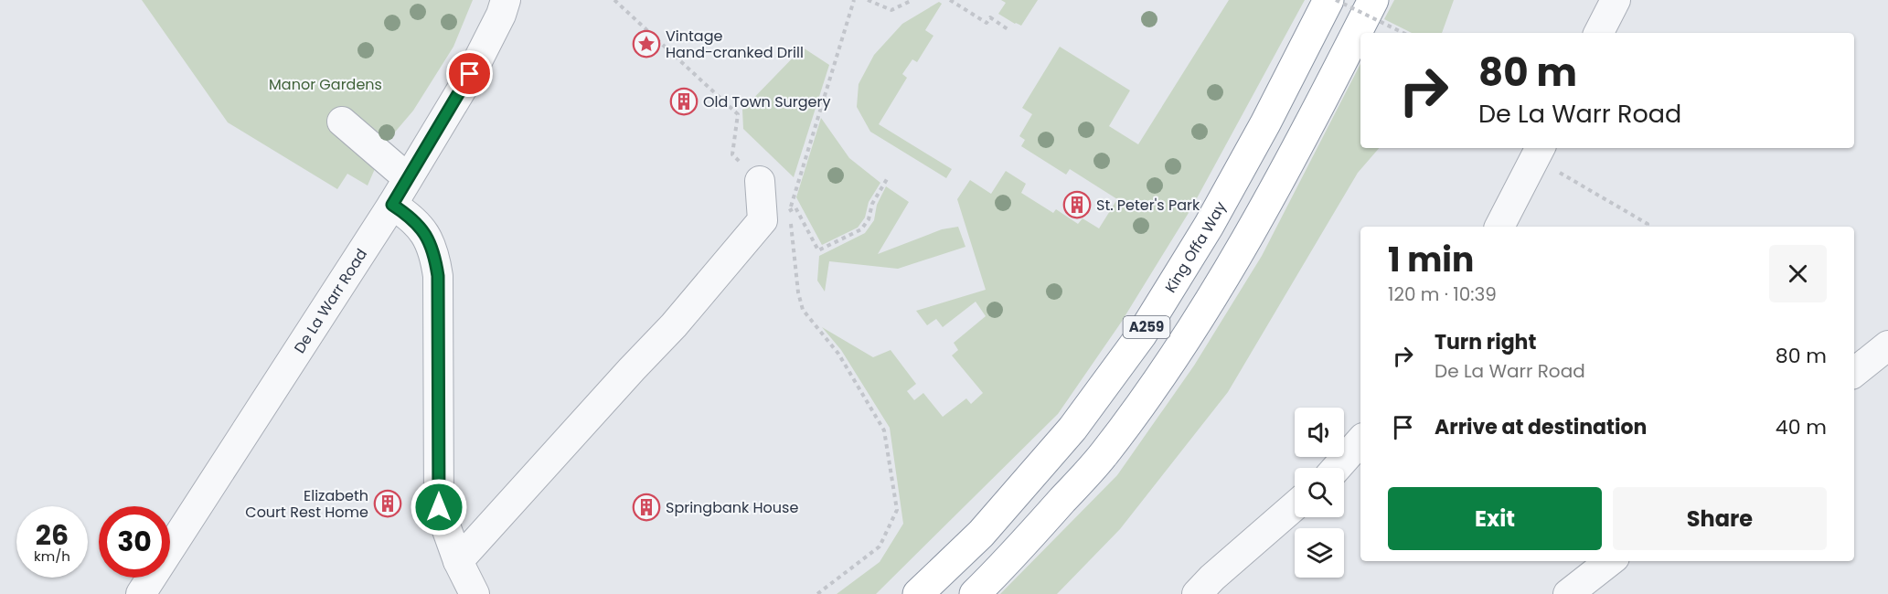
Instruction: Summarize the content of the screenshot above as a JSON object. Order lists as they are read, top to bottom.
{
  "streets": {
    "highway": ["King Offa Way", "A259"],
    "street": ["De La Warr Road"]
  },
  "parks": ["Manor Gardens"],
  "places": {
    "place": ["Vintage Hand-cranked Drill"],
    "building": [
      "Old Town Surgery",
      "St. Peter's Park",
      "Elizabeth Court Rest Home",
      "Springbank House"
    ]
  },
  "page": {
    "turn": ["80 m", "De La Warr Road"],
    "heading": ["1 min", "120 m · 10:39"],
    "list": [
      {
        "name": "Turn right",
        "note": "De La Warr Road",
        "value": "80 m"
      },
      {
        "name": "Arrive at destination",
        "value": "40 m"
      }
    ],
    "buttons": ["Exit", "Share"],
    "speed": "26 km/h",
    "limit": "30"
  }
}
